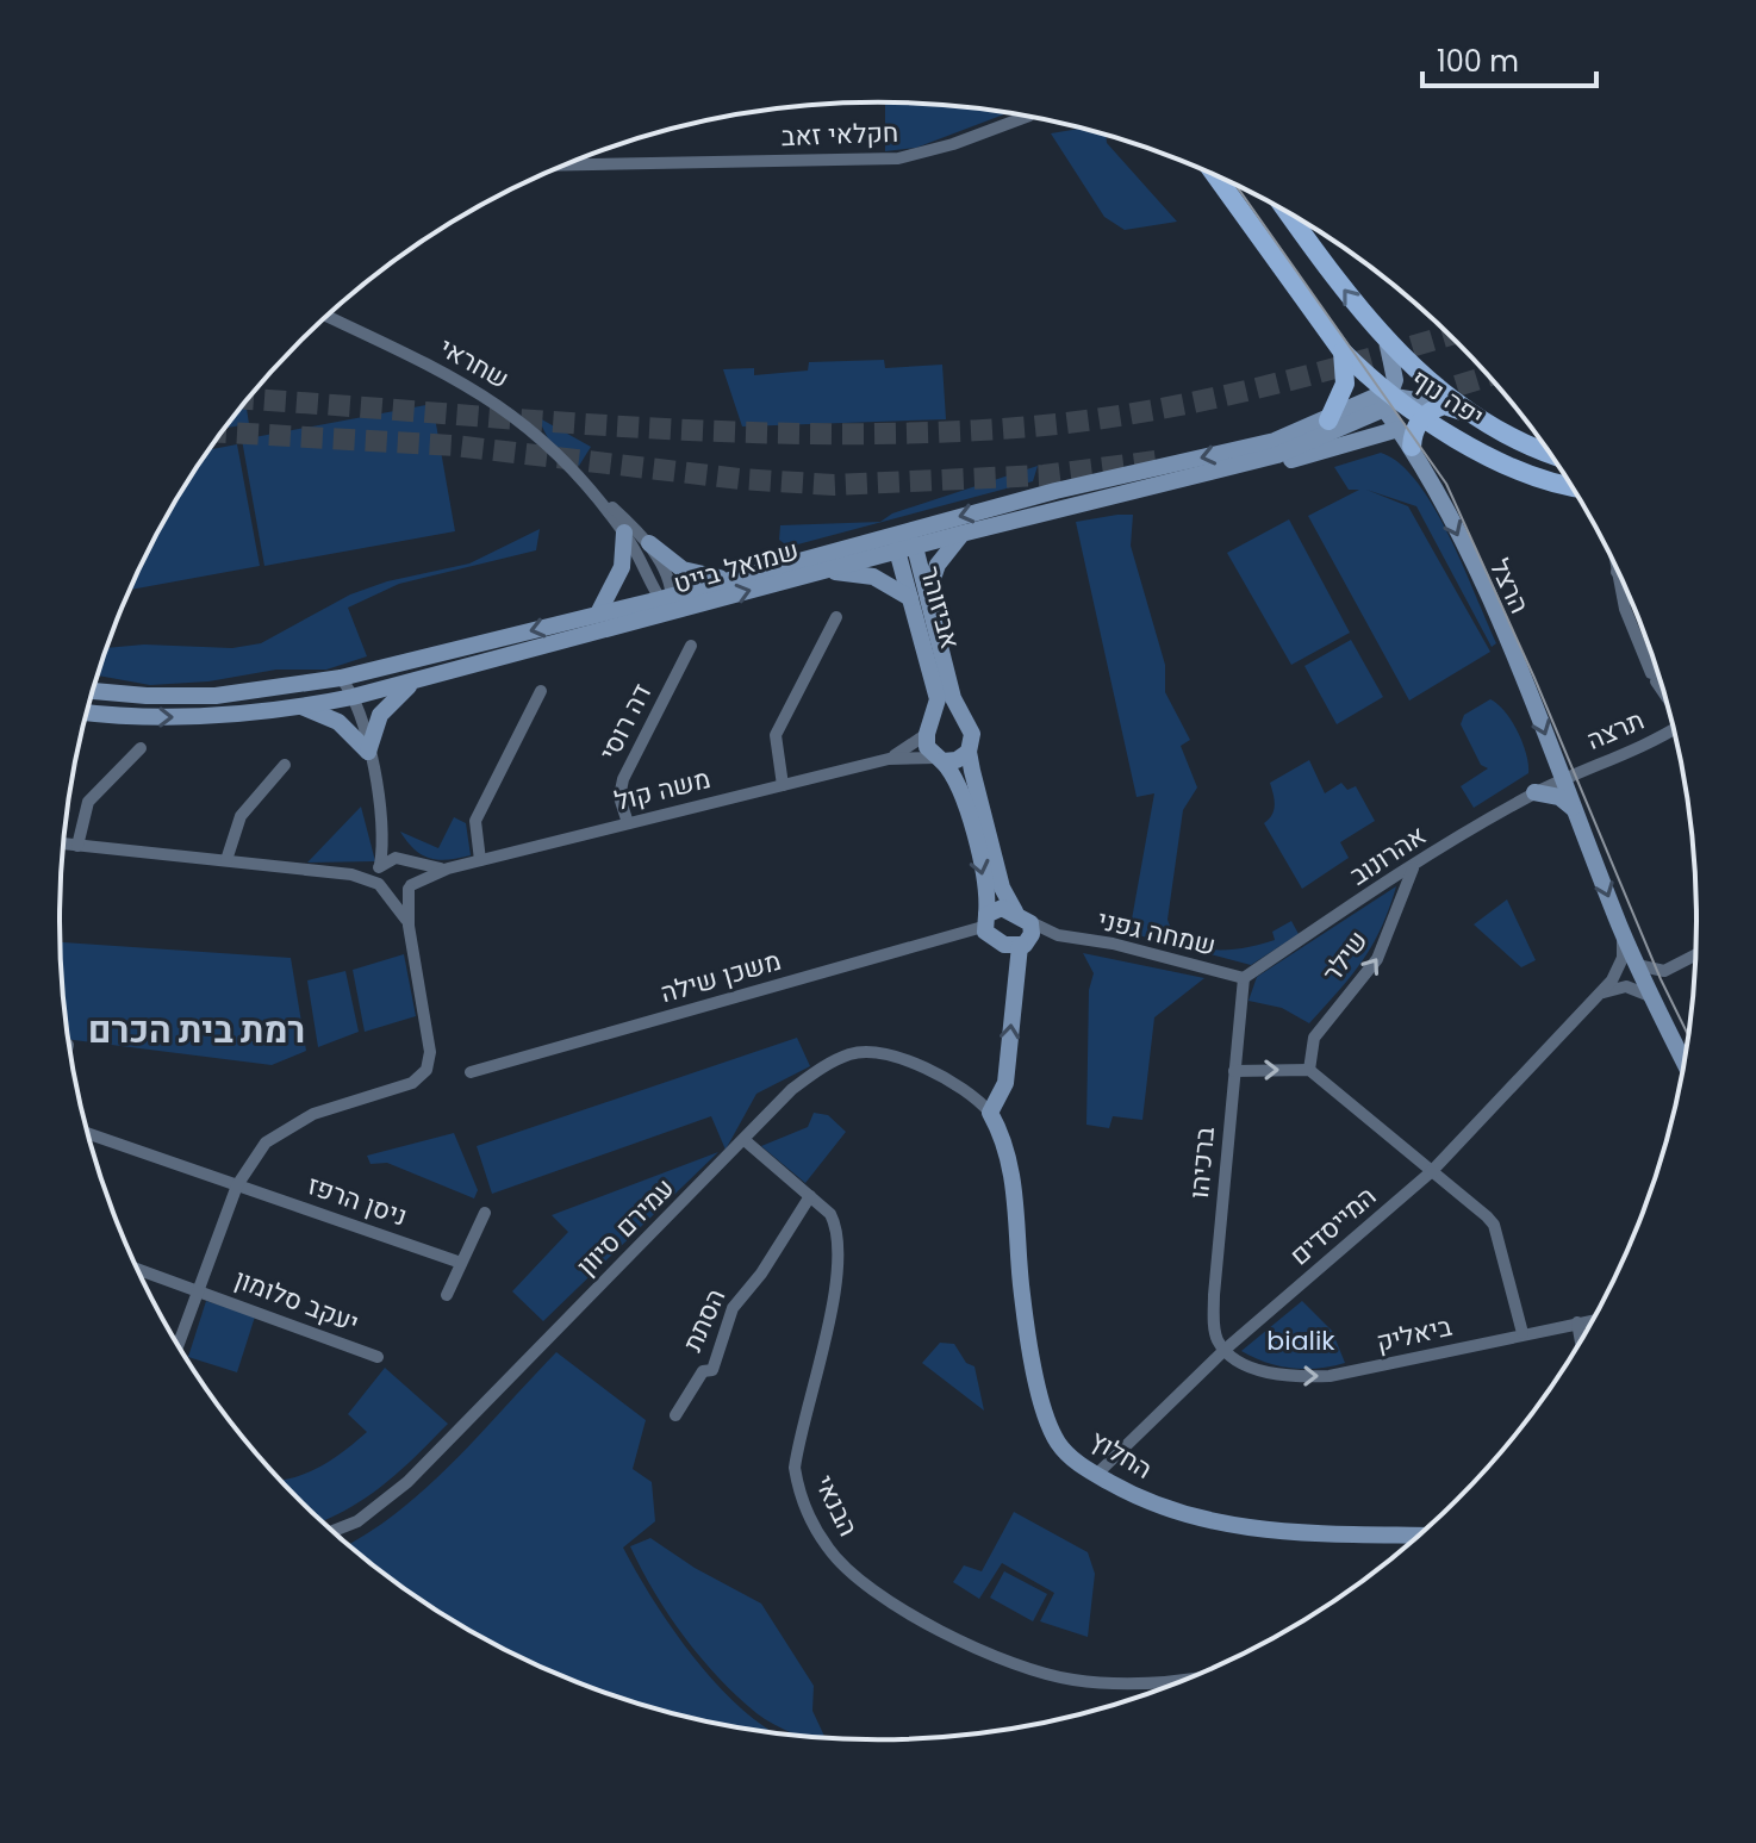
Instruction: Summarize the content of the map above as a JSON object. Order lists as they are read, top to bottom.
{
  "streets": {
    "main road": ["יפה נוף"],
    "street": [
      "חקלאי זאב",
      "שחראי",
      "שמואל בייט",
      "הרצל",
      "אביזוהר",
      "דה רוסי",
      "תרצה",
      "משה קול",
      "אהרונוב",
      "שמחה גפני",
      "שילר",
      "משכן שילה",
      "ברכיהו",
      "ניסן הרפז",
      "המייסדים",
      "עמירם סיוון",
      "יעקב סלומון",
      "הסתת",
      "ביאליק",
      "החלוץ",
      "הבנאי"
    ]
  },
  "crossings": [
    ["שחראי", "שמואל בייט"],
    ["יפה נוף", "שמואל בייט"],
    ["יפה נוף", "הרצל"],
    ["שמואל בייט", "אביזוהר"],
    ["הרצל", "תרצה"],
    ["הרצל", "אהרונוב"],
    ["הרצל", "המייסדים"],
    ["אביזוהר", "משה קול"],
    ["אביזוהר", "שמחה גפני"],
    ["אביזוהר", "משכן שילה"],
    ["אביזוהר", "עמירם סיוון"],
    ["אביזוהר", "החלוץ"],
    ["דה רוסי", "משה קול"],
    ["תרצה", "אהרונוב"],
    ["אהרונוב", "שמחה גפני"],
    ["אהרונוב", "שילר"],
    ["אהרונוב", "ברכיהו"],
    ["שמחה גפני", "ברכיהו"],
    ["ברכיהו", "המייסדים"],
    ["ברכיהו", "ביאליק"],
    ["המייסדים", "ביאליק"],
    ["המייסדים", "החלוץ"],
    ["עמירם סיוון", "החלוץ"],
    ["עמירם סיוון", "הבנאי"],
    ["הסתת", "הבנאי"]
  ],
  "one_way": ["הרצל", "שילר", "ביאליק"],
  "districts": ["רמת בית הכרם"],
  "parks": ["bialik"],
  "scale_bar": "100 m"
}
